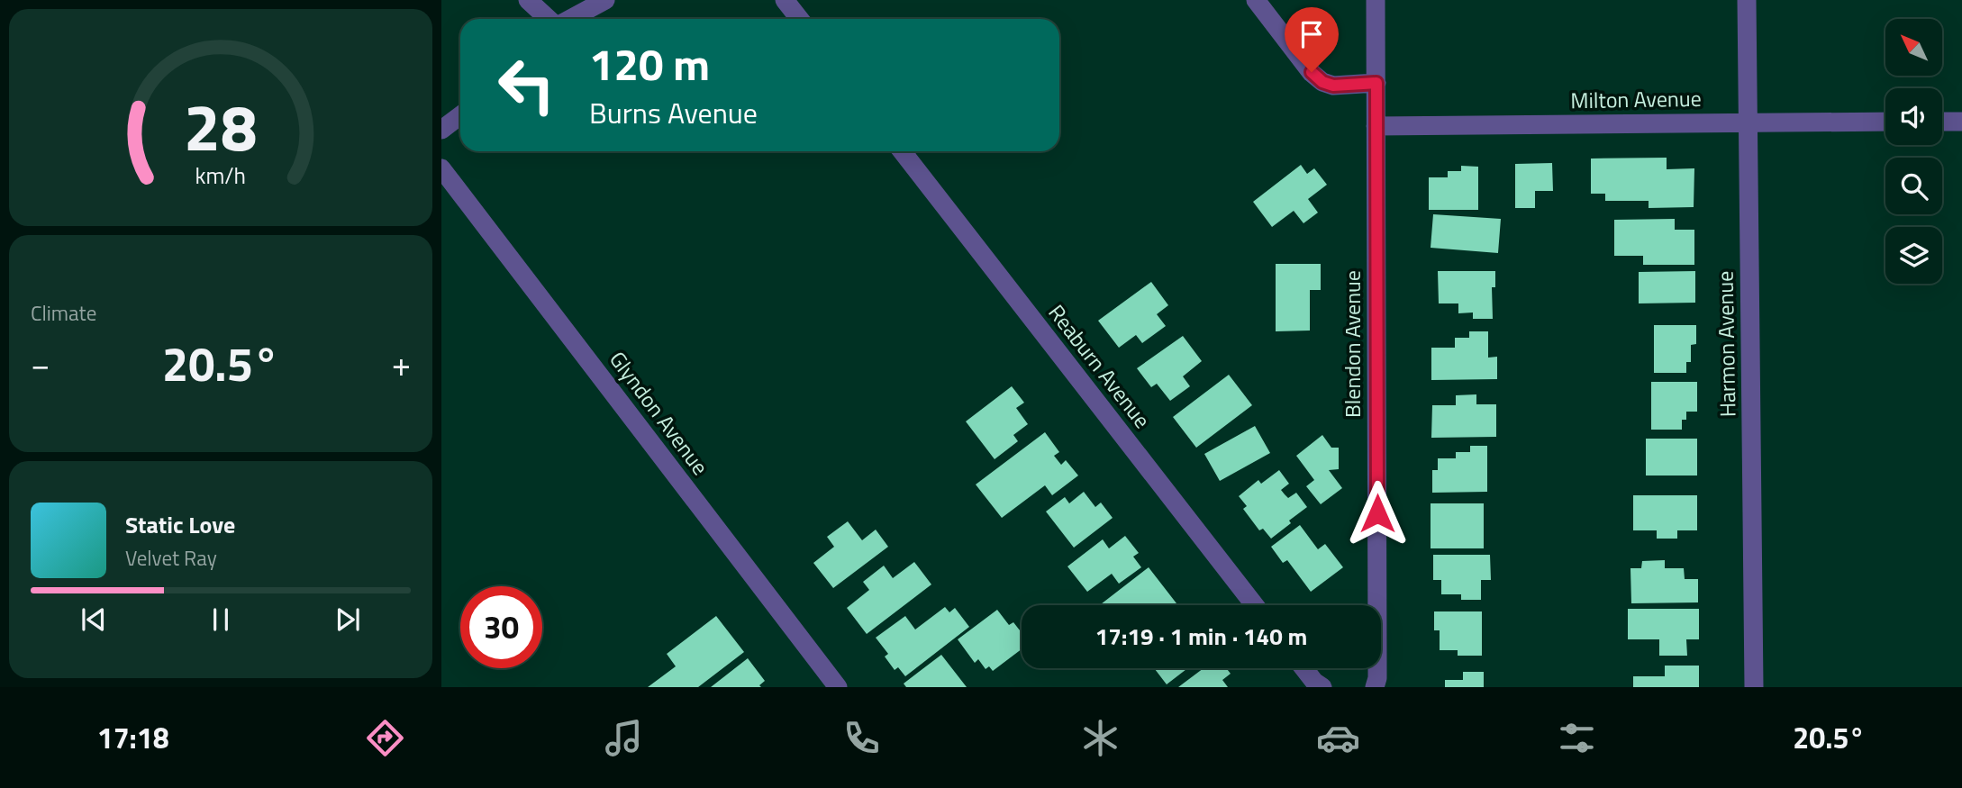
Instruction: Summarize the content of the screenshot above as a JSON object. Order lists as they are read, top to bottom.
{
  "streets": {
    "street": [
      "Milton Avenue",
      "Blendon Avenue",
      "Harmon Avenue",
      "Reaburn Avenue",
      "Glyndon Avenue"
    ]
  },
  "crossings": [
    ["Milton Avenue", "Blendon Avenue"],
    ["Milton Avenue", "Harmon Avenue"]
  ],
  "north": "top left",
  "page": {
    "turn": ["120 m", "Burns Avenue"],
    "tile": "Climate",
    "heat": ["−", "20.5°", "+"],
    "song": ["Static Love", "Velvet Ray"],
    "limit": "30",
    "trip": "17:19 · 1 min · 140 m",
    "tabs": ["17:18", "20.5°"],
    "gauge": ["28", "km/h"]
  }
}
